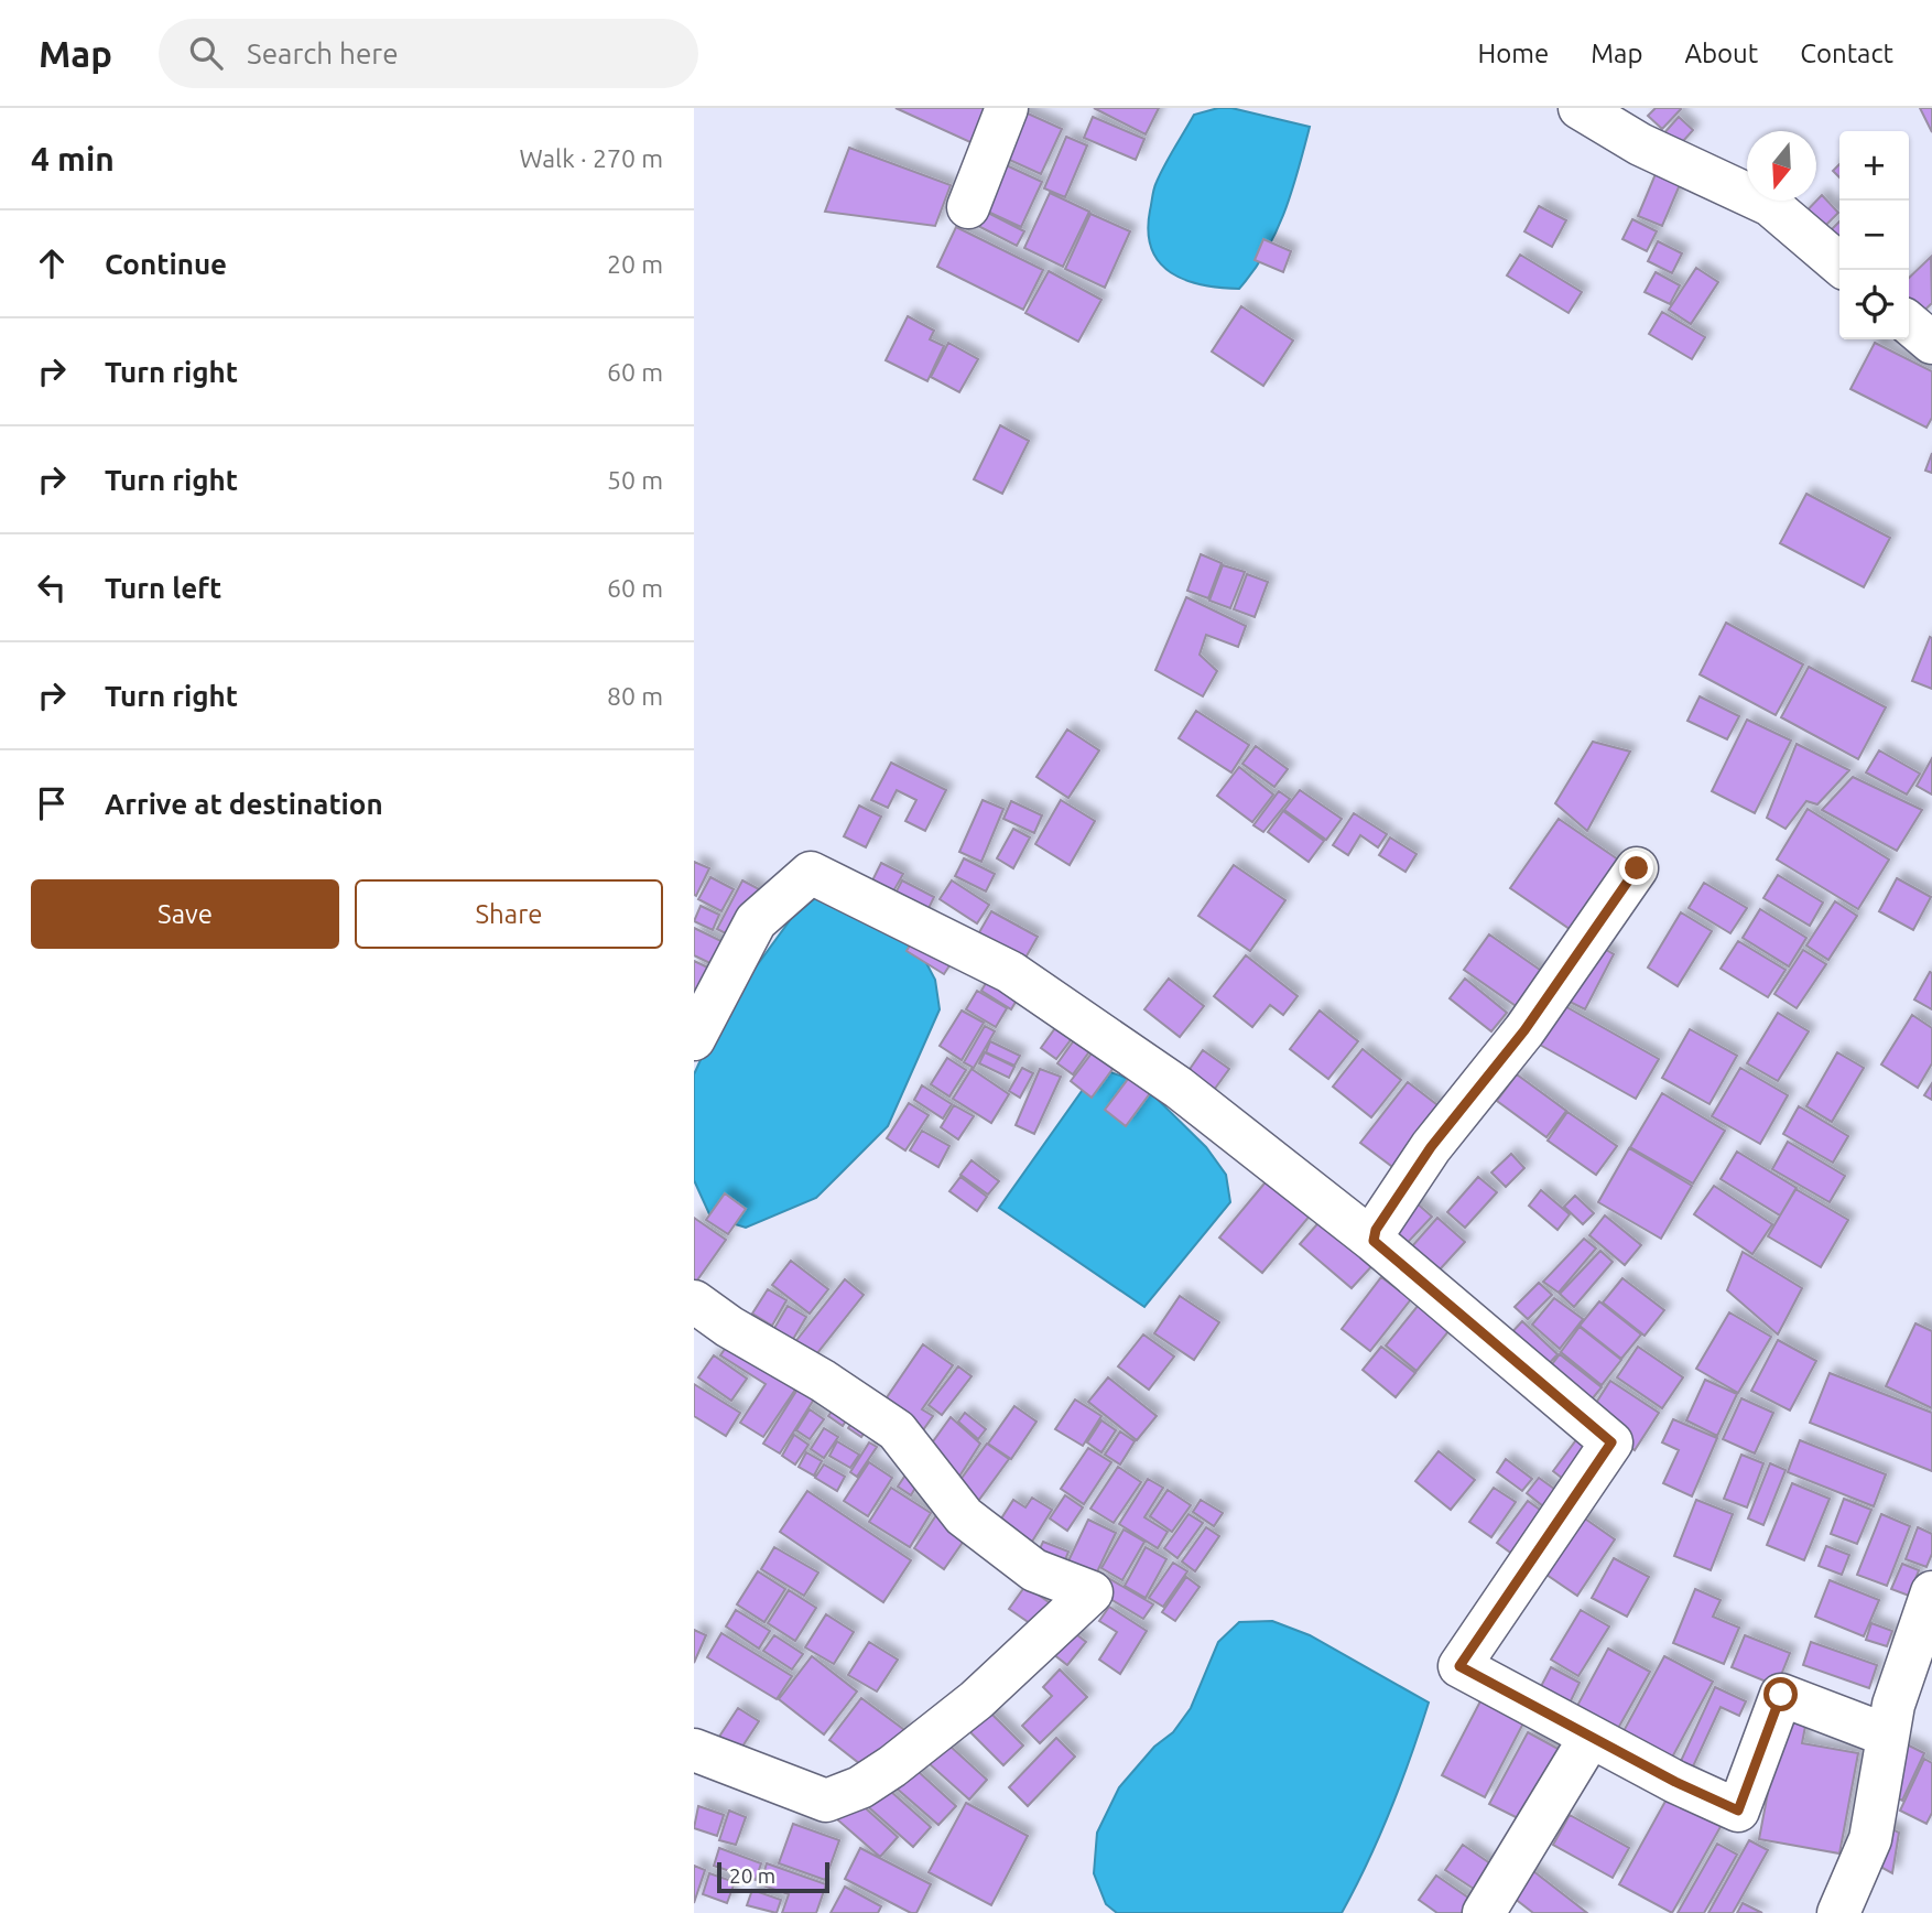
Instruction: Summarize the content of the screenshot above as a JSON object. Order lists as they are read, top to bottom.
{
  "scale_bar": "20 m",
  "north": "bottom",
  "page": {
    "header": "Map",
    "search": "Search here",
    "nav": [
      "Home",
      "Map",
      "About",
      "Contact"
    ],
    "heading": ["4 min", "Walk · 270 m"],
    "map_buttons": ["+", "−"],
    "list": [
      ["Continue", "20 m"],
      ["Turn right", "60 m"],
      ["Turn right", "50 m"],
      ["Turn left", "60 m"],
      ["Turn right", "80 m"],
      "Arrive at destination"
    ],
    "buttons": ["Save", "Share"],
    "scale": "20 m"
  }
}
